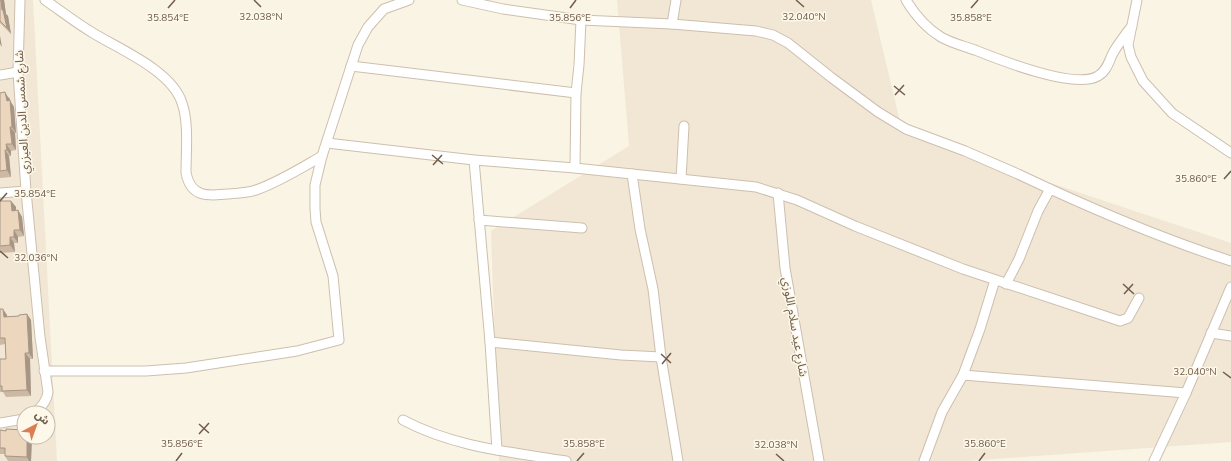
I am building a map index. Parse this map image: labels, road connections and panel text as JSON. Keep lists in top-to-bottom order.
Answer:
{
  "streets": {
    "street": ["شارع شمس الدين العيزري", "شارع عيد سلام اللوزي"]
  },
  "north": "top right",
  "coordinates": [
    "32.038°N",
    "32.040°N",
    "35.854°E",
    "35.856°E",
    "35.858°E",
    "35.860°E",
    "32.036°N"
  ]
}
